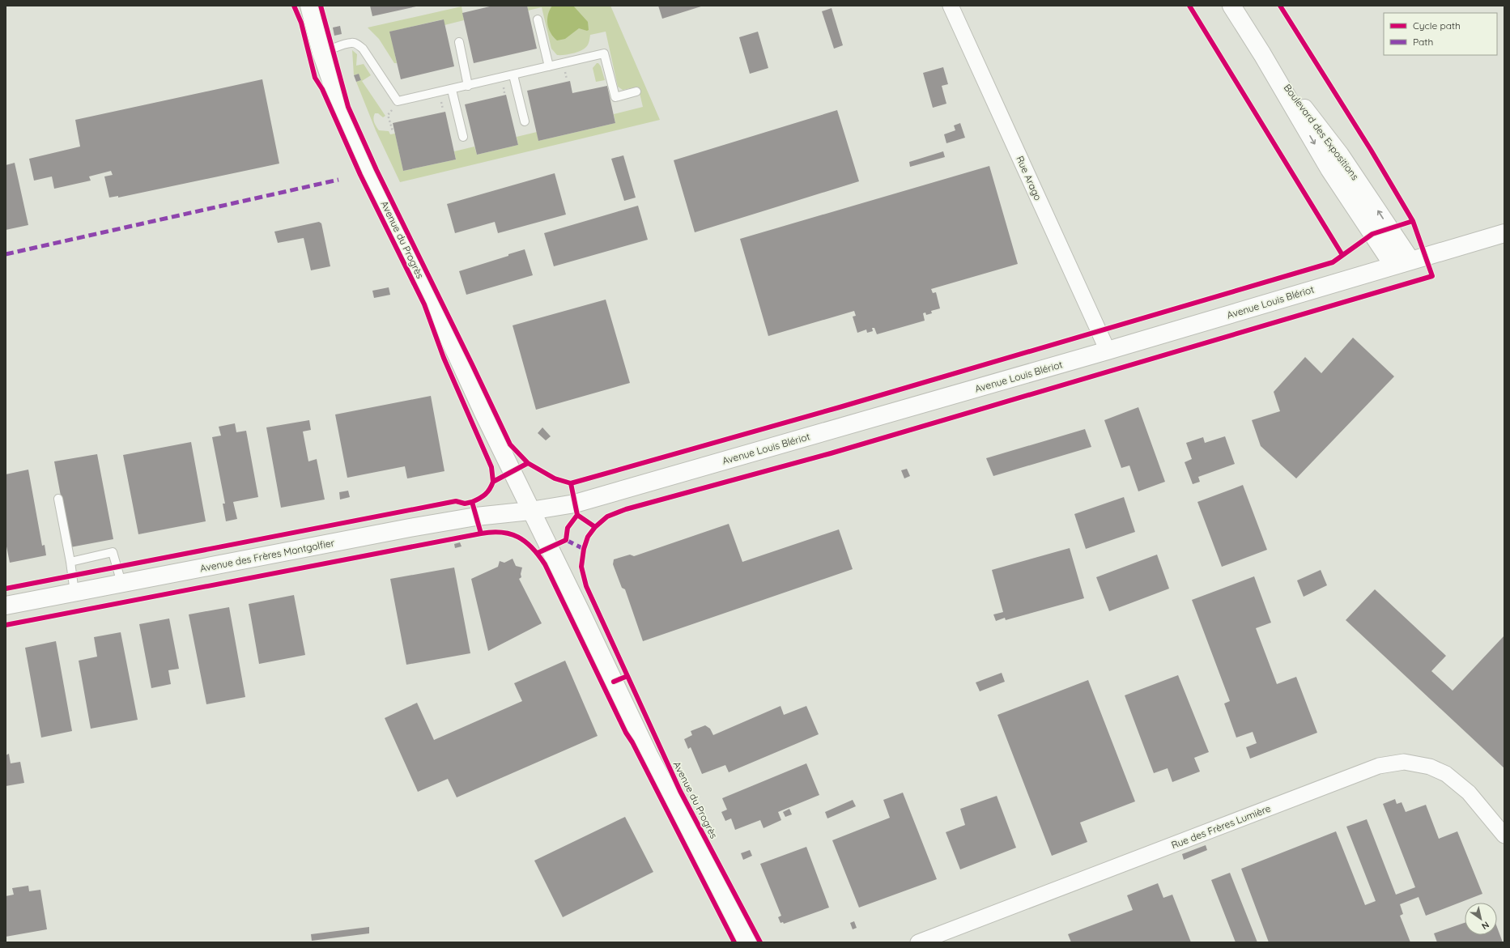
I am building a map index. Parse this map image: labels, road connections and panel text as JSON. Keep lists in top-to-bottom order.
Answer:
{
  "streets": {
    "street": [
      "Boulevard des Expositions",
      "Rue Arago",
      "Avenue du Progrès",
      "Avenue Louis Blériot",
      "Avenue des Frères Montgolfier",
      "Rue des Frères Lumière"
    ]
  },
  "crossings": [
    ["Boulevard des Expositions", "Avenue Louis Blériot"],
    ["Rue Arago", "Avenue Louis Blériot"],
    ["Avenue du Progrès", "Avenue Louis Blériot"],
    ["Avenue du Progrès", "Avenue des Frères Montgolfier"],
    ["Avenue Louis Blériot", "Avenue des Frères Montgolfier"]
  ],
  "legend": ["Cycle path", "Path"],
  "north": "bottom right"
}
